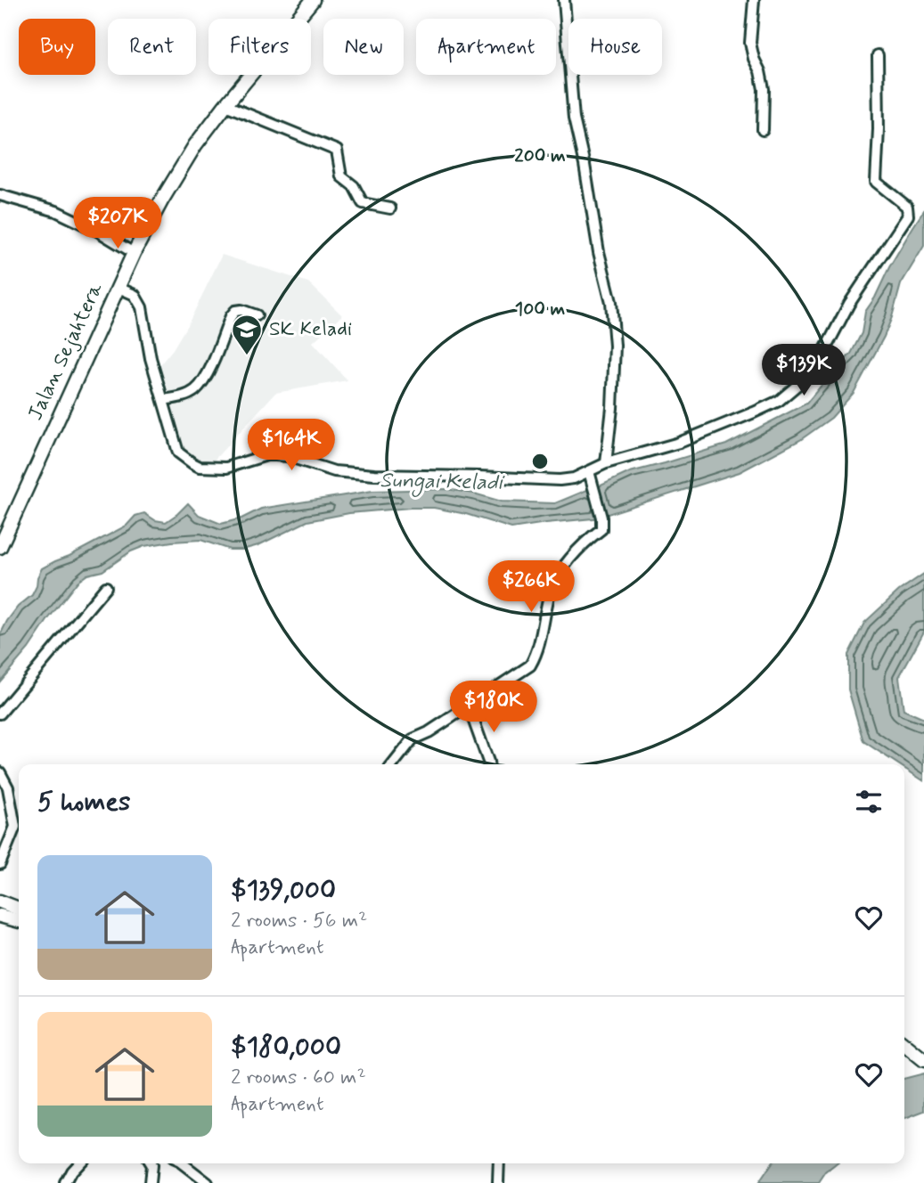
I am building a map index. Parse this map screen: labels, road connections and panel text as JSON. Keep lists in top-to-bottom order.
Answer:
{
  "streets": {
    "main road": ["Jalan Sejahtera"]
  },
  "water": ["Sungai Keladi"],
  "places": {
    "school or university": ["SK Keladi"]
  },
  "page": {
    "chip": [
      "Buy",
      "Rent",
      "Filters",
      "New",
      "Apartment",
      "House"
    ],
    "price": [
      "$207K",
      "$139K",
      "$164K",
      "$266K",
      "$180K"
    ],
    "heading": "5 homes",
    "list": [
      {
        "name": "$139,000",
        "note": "2 rooms · 56 m² · Apartment"
      },
      {
        "name": "$180,000",
        "note": "2 rooms · 60 m² · Apartment"
      }
    ]
  },
  "rings": ["200 m", "100 m"]
}
